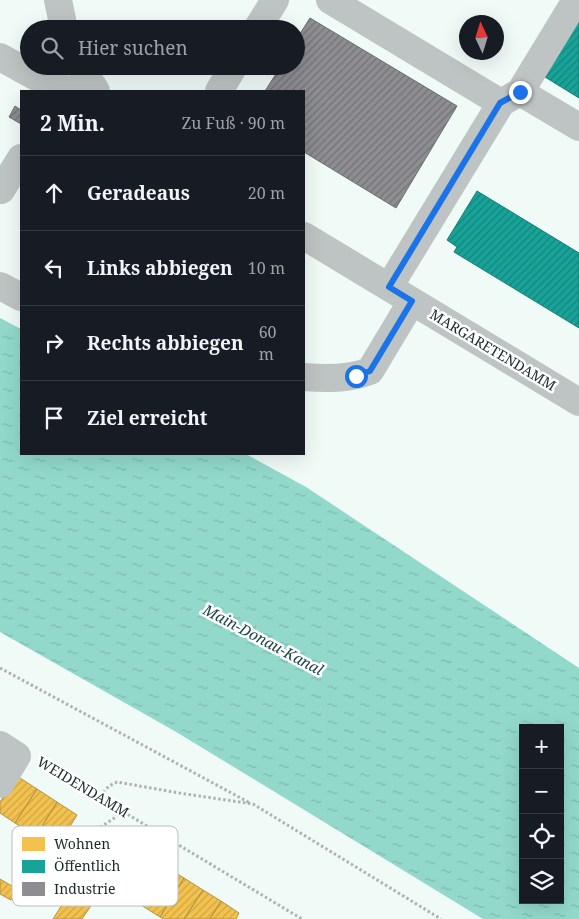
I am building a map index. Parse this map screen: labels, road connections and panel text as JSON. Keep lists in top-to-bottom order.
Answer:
{
  "streets": {
    "street": ["MARGARETENDAMM", "WEIDENDAMM"]
  },
  "water": ["Main-Donau-Kanal"],
  "legend": ["Wohnen", "Öffentlich", "Industrie"],
  "north": "top",
  "page": {
    "search": "Hier suchen",
    "heading": ["2 Min.", "Zu Fuß · 90 m"],
    "list": [
      ["Geradeaus", "20 m"],
      ["Links abbiegen", "10 m"],
      ["Rechts abbiegen", "60 m"],
      "Ziel erreicht"
    ],
    "map_buttons": ["+", "−"]
  }
}
